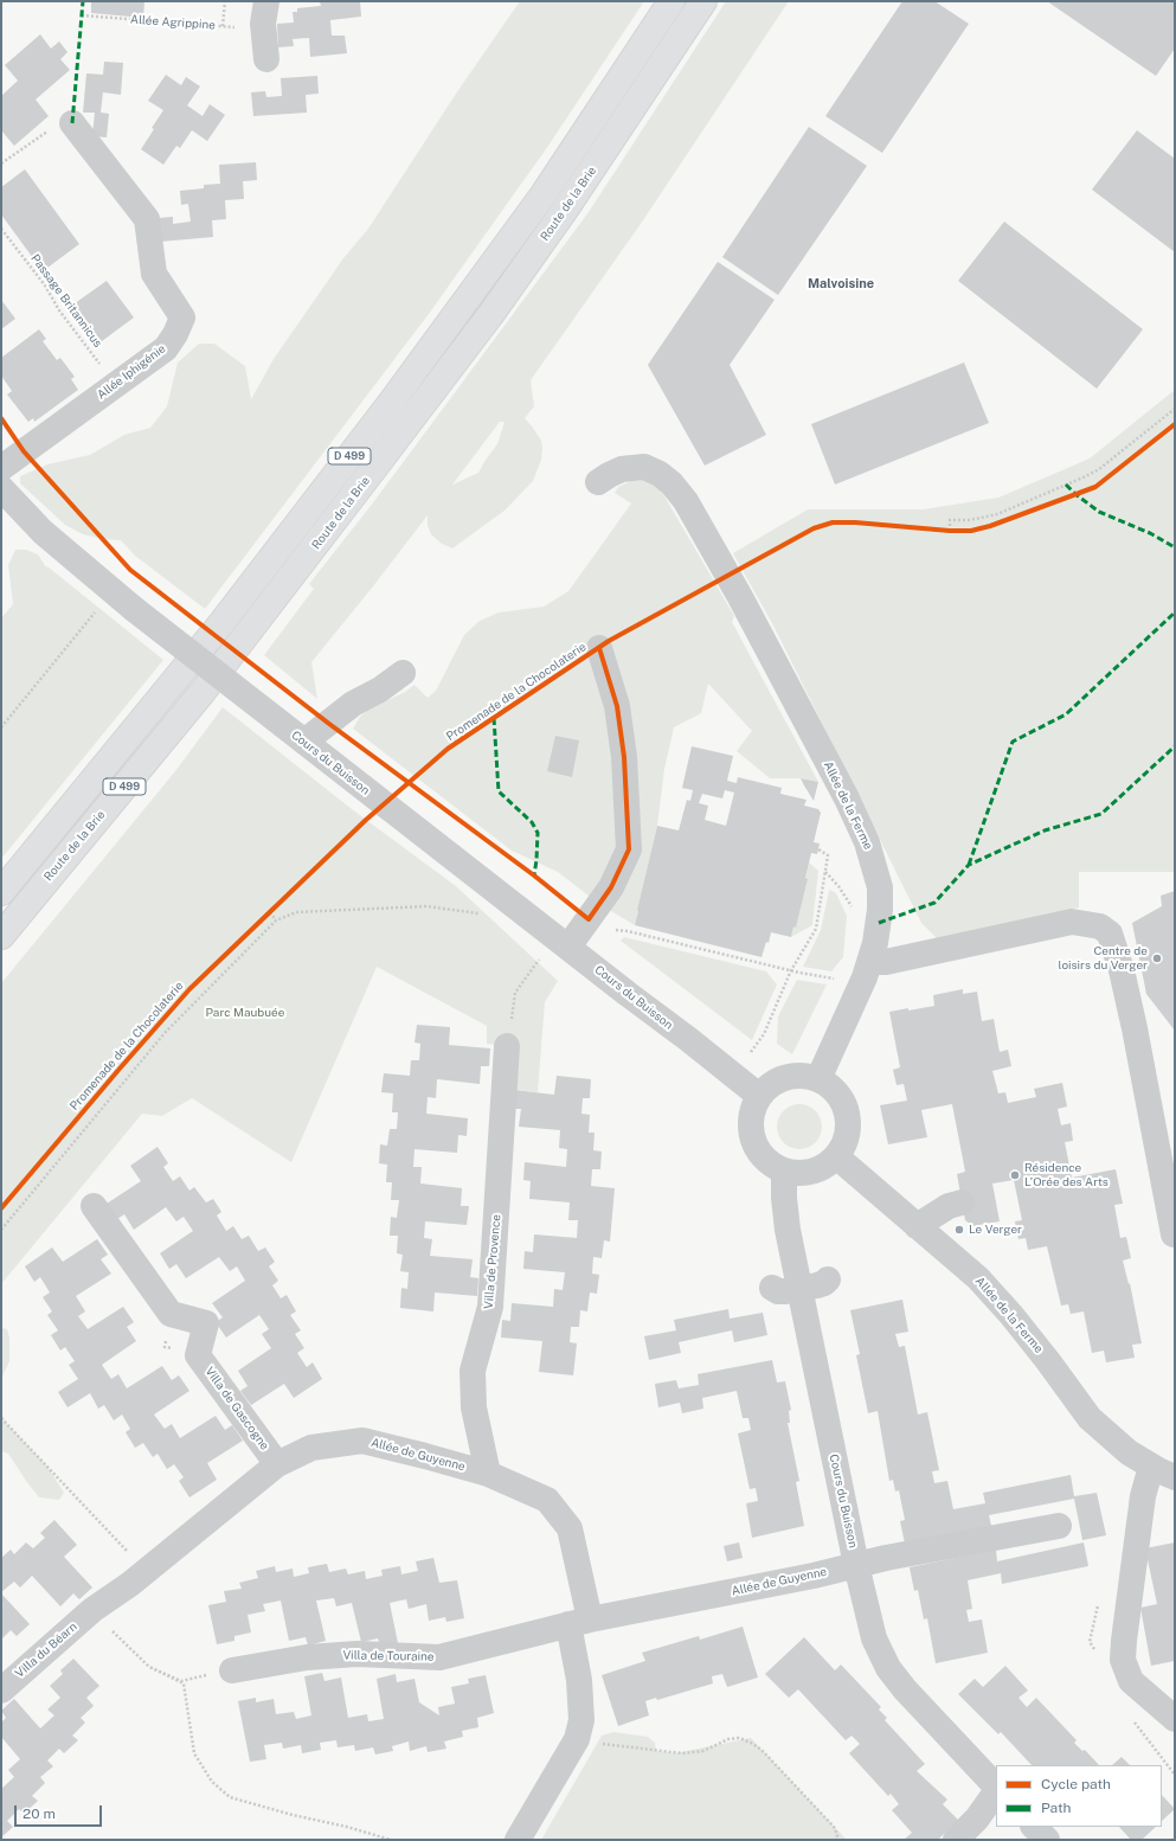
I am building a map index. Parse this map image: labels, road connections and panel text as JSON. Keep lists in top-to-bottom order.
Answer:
{
  "streets": {
    "highway": ["Route de la Brie", "D 499"],
    "street": [
      "Allée Iphigénie",
      "Cours du Buisson",
      "Allée de la Ferme",
      "Villa de Provence",
      "Villa de Gascogne",
      "Allée de Guyenne",
      "Villa du Béarn",
      "Villa de Touraine"
    ],
    "path": ["Allée Agrippine", "Passage Britannicus"],
    "cycle path": ["Promenade de la Chocolaterie"]
  },
  "crossings": [
    ["Passage Britannicus", "Allée Iphigénie"],
    ["Cours du Buisson", "Allée de la Ferme"],
    ["Cours du Buisson", "Allée de Guyenne"],
    ["Villa de Provence", "Allée de Guyenne"],
    ["Villa de Gascogne", "Allée de Guyenne"],
    ["Allée de Guyenne", "Villa du Béarn"],
    ["Allée de Guyenne", "Villa de Touraine"]
  ],
  "districts": ["Malvoisine"],
  "parks": ["Parc Maubuée"],
  "places": ["Centre de loisirs du Verger", "Résidence L’Orée des Arts", "Le Verger"],
  "legend": ["Cycle path", "Path"],
  "scale_bar": "20 m"
}
